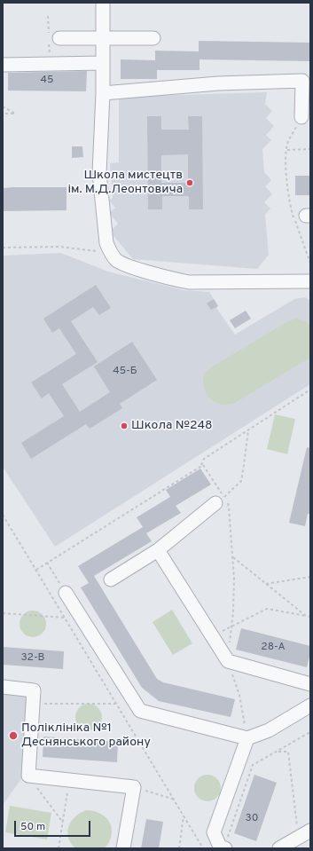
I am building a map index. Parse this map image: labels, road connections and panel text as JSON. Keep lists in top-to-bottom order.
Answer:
{
  "places": ["Школа мистецтв ім. М.Д.Леонтовича", "Школа №248", "Поліклініка №1 Деснянського району"],
  "house_numbers": [
    "45",
    "45-Б",
    "28-А",
    "32-В",
    "30"
  ],
  "scale_bar": "50 m"
}
